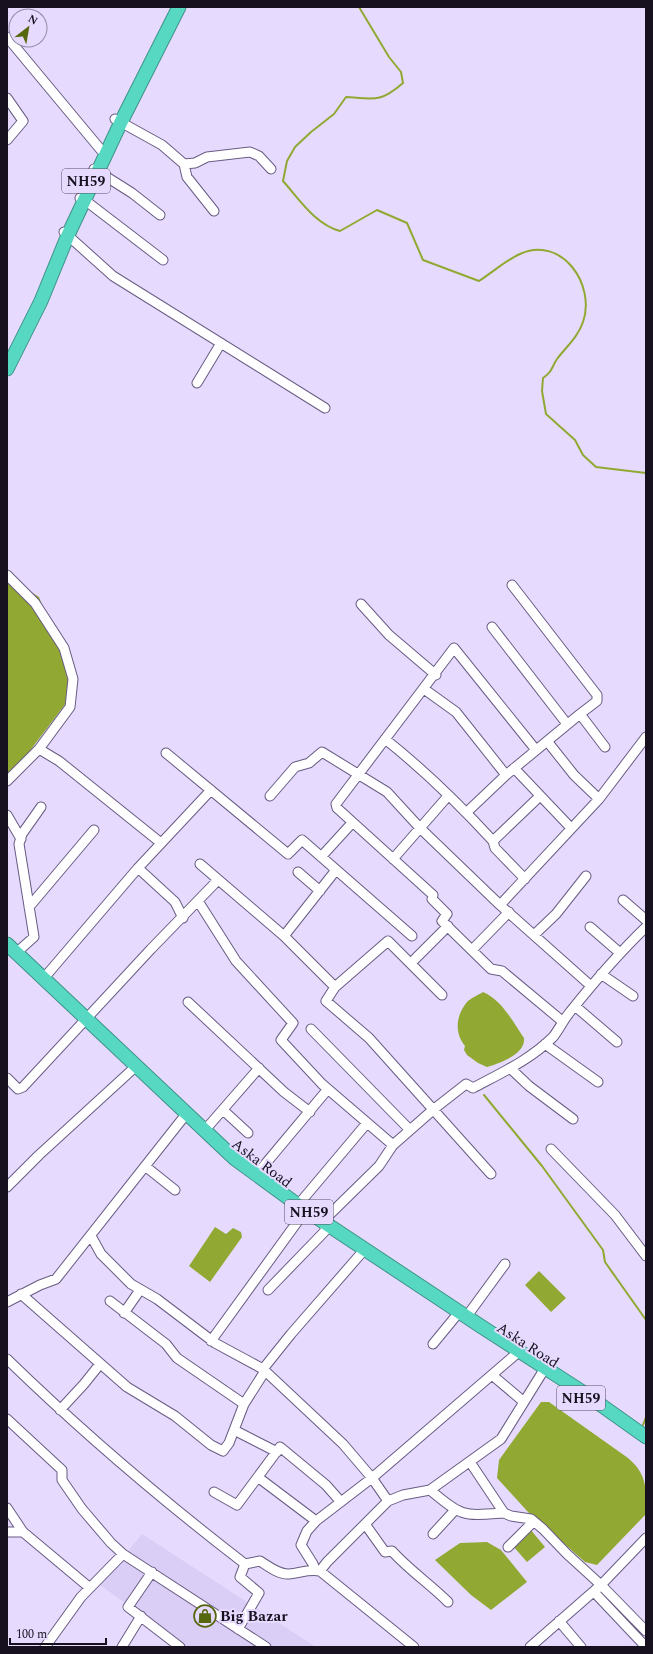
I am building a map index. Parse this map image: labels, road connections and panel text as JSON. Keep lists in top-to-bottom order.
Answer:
{
  "streets": {
    "highway": ["NH59", "Aska Road"]
  },
  "crossings": [
    ["NH59", "Aska Road"]
  ],
  "places": {
    "shop": ["Big Bazar"]
  },
  "scale_bar": "100 m",
  "north": "top right"
}
